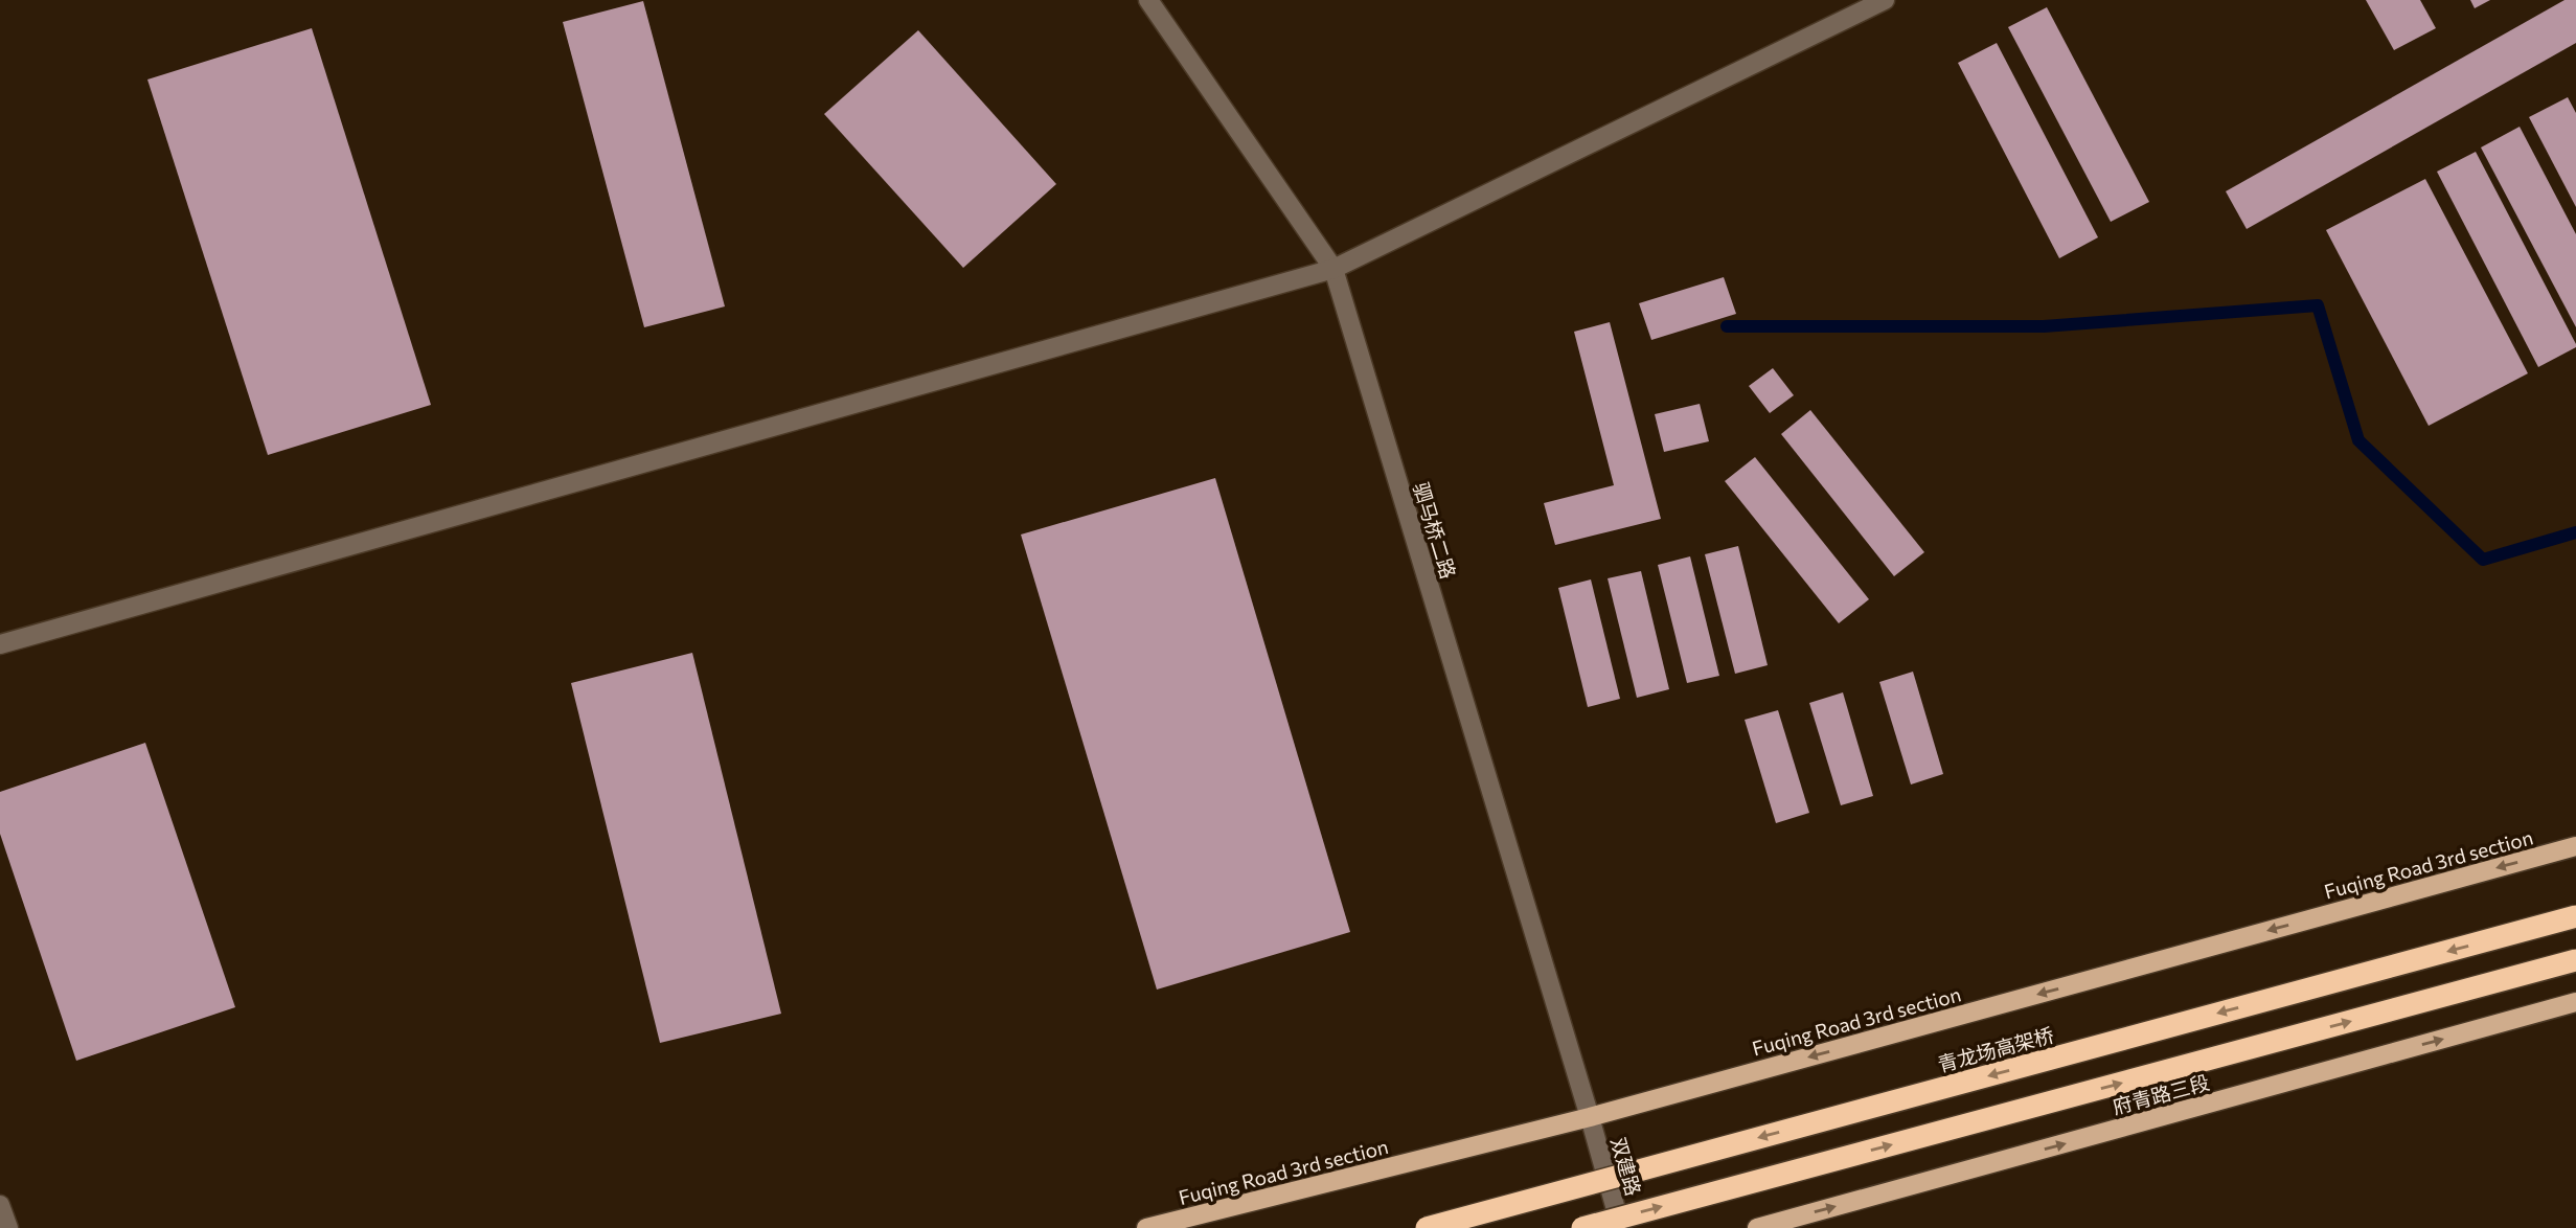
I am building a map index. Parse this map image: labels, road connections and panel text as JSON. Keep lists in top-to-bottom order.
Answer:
{
  "streets": {
    "highway": ["青龙场高架桥"],
    "main road": ["Fuqing Road 3rd section", "府青路三段"],
    "street": ["驷马桥二路", "双建路"]
  },
  "crossings": [
    ["驷马桥二路", "Fuqing Road 3rd section"],
    ["驷马桥二路", "双建路"],
    ["Fuqing Road 3rd section", "双建路"]
  ],
  "one_way": ["Fuqing Road 3rd section", "府青路三段"]
}
